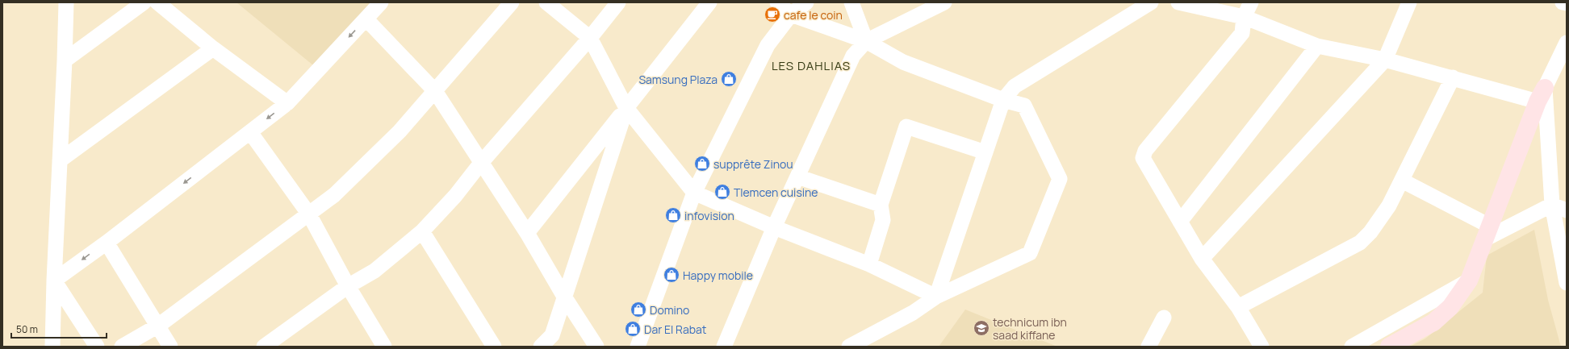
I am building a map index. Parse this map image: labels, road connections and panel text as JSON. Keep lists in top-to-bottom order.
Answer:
{
  "districts": ["LES DAHLIAS"],
  "places": {
    "cafe": ["cafe le coin"],
    "shop": [
      "Samsung Plaza",
      "supprête Zinou",
      "Tlemcen cuisine",
      "infovision",
      "Happy mobile",
      "Domino",
      "Dar El Rabat"
    ],
    "school or university": ["technicum ibn saad kiffane"]
  },
  "scale_bar": "50 m"
}
